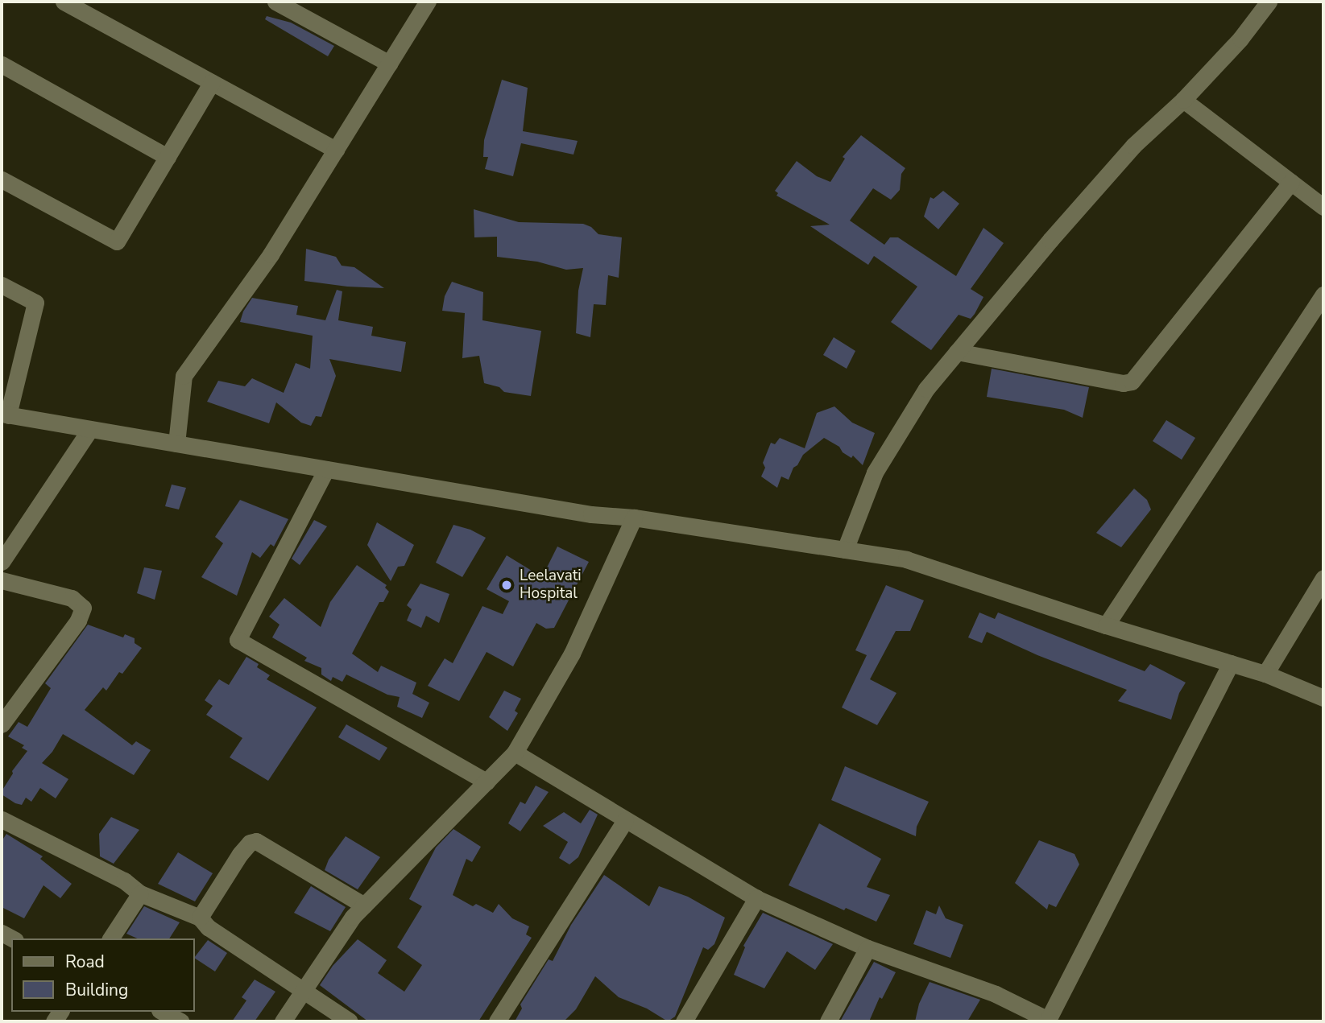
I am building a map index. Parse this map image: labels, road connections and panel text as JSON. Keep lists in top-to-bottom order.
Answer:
{
  "places": ["Leelavati Hospital"],
  "legend": ["Road", "Building"]
}
